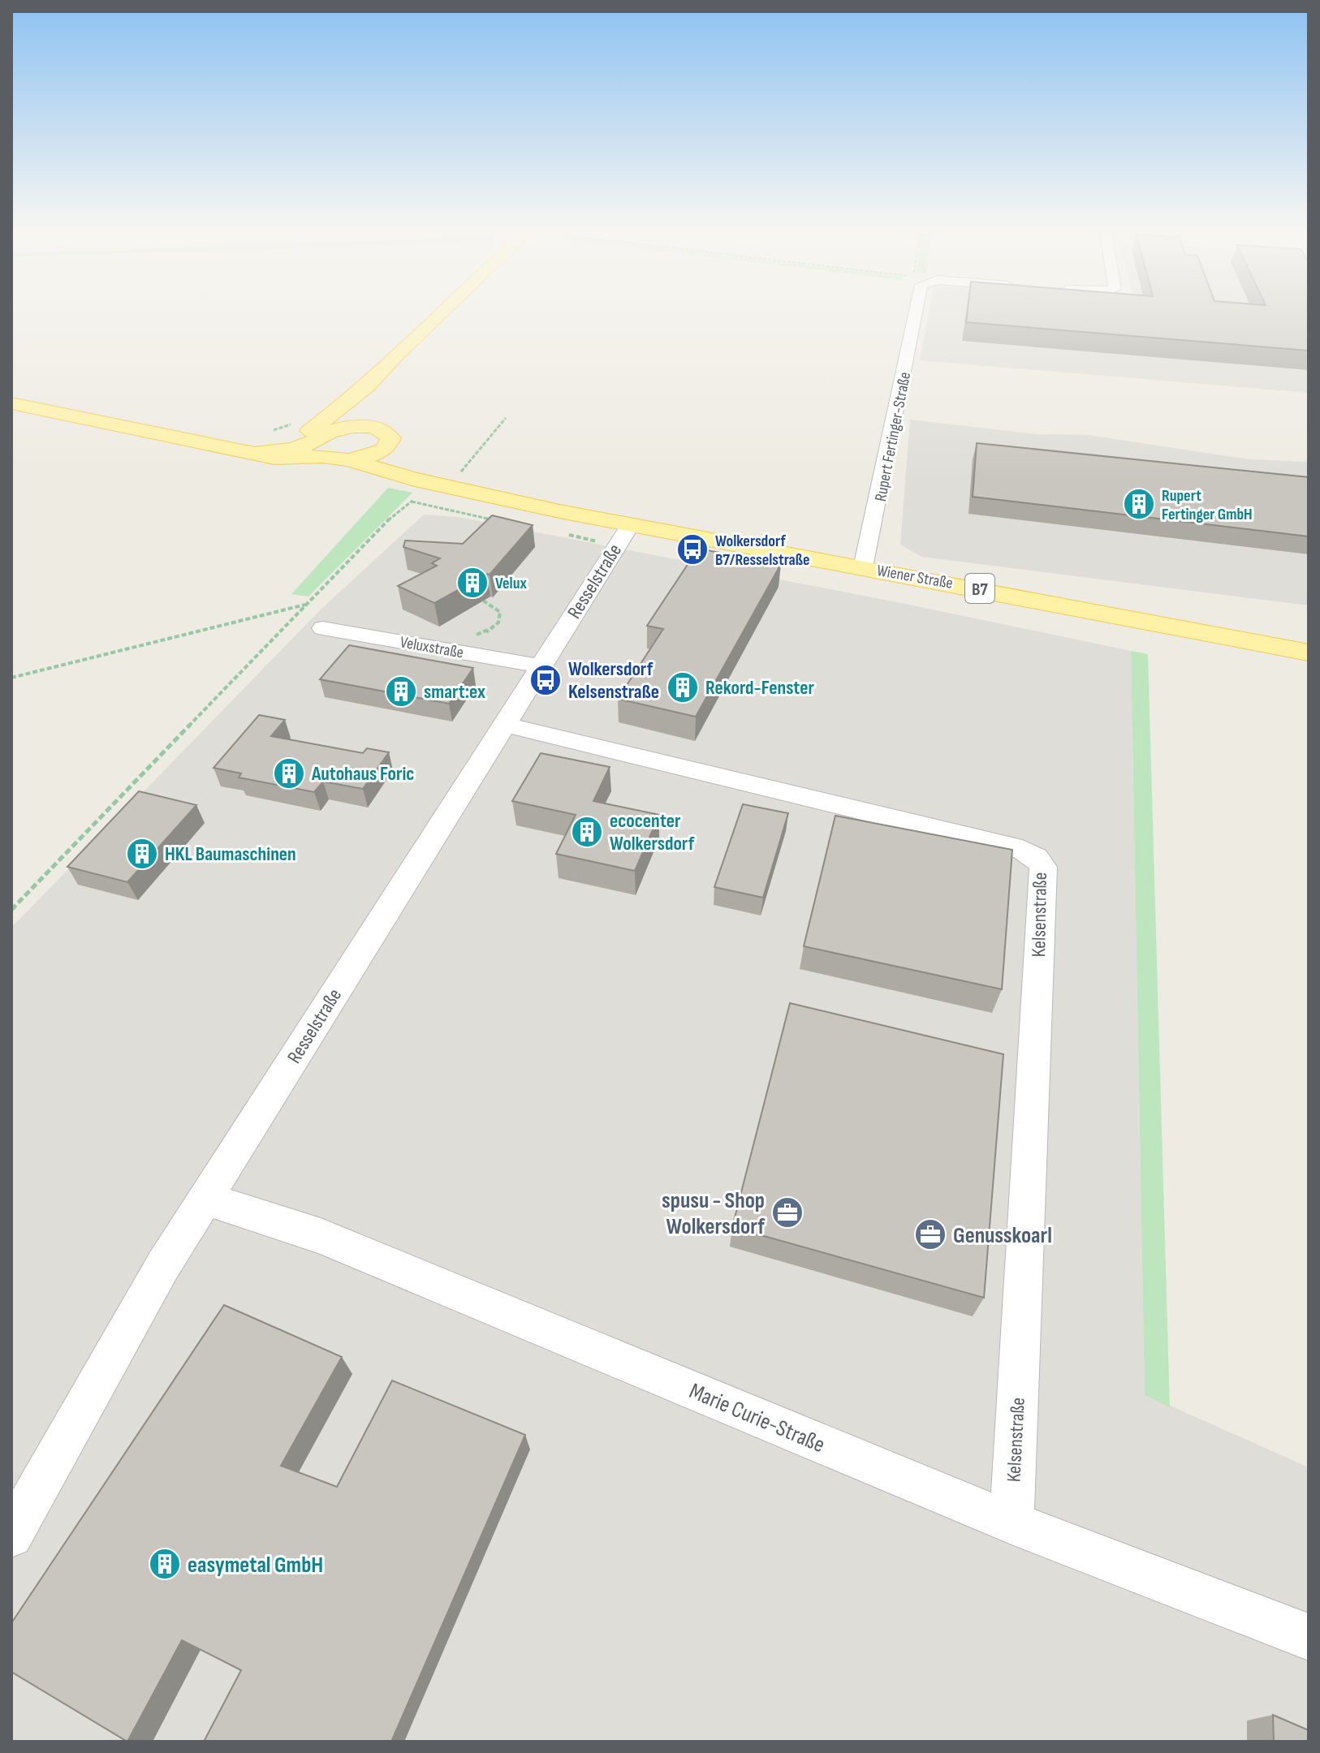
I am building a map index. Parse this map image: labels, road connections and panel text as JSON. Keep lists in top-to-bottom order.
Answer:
{
  "streets": {
    "main road": ["Wiener Straße", "B7"],
    "street": [
      "Rupert Fertinger-Straße",
      "Resselstraße",
      "Veluxstraße",
      "Kelsenstraße",
      "Marie Curie-Straße"
    ]
  },
  "crossings": [
    ["Rupert Fertinger-Straße", "Wiener Straße"],
    ["Wiener Straße", "Resselstraße"],
    ["Wiener Straße", "B7"],
    ["Resselstraße", "Veluxstraße"],
    ["Resselstraße", "Kelsenstraße"],
    ["Resselstraße", "Marie Curie-Straße"],
    ["Kelsenstraße", "Marie Curie-Straße"]
  ],
  "places": {
    "building": [
      "Rupert Fertinger GmbH",
      "Velux",
      "Rekord-Fenster",
      "smart:ex",
      "Autohaus Foric",
      "ecocenter Wolkersdorf",
      "HKL Baumaschinen",
      "easymetal GmbH"
    ],
    "bus stop": ["Wolkersdorf B7/Resselstraße", "Wolkersdorf Kelsenstraße"],
    "office": ["spusu - Shop Wolkersdorf", "Genusskoarl"]
  }
}
